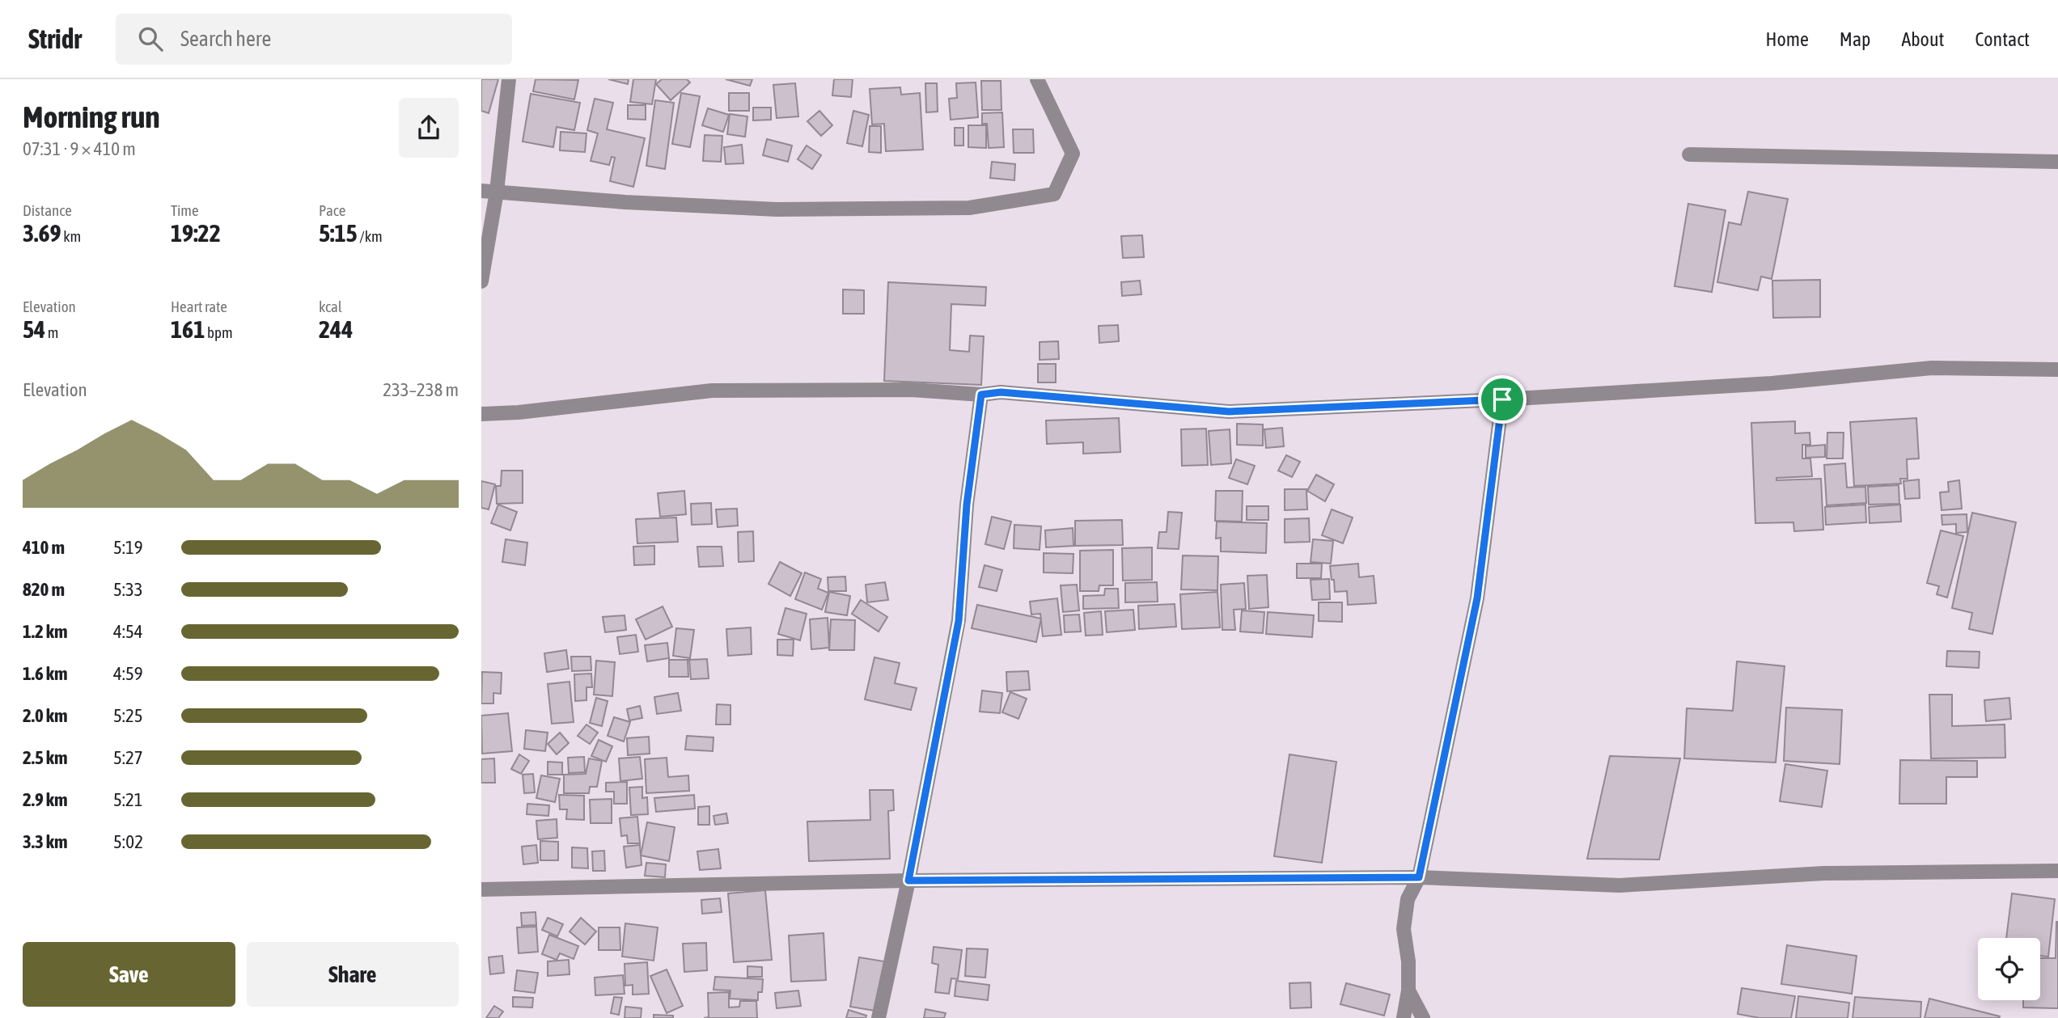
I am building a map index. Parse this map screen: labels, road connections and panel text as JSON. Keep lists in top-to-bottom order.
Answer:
{
  "page": {
    "header": "Stridr",
    "search": "Search here",
    "nav": [
      "Home",
      "Map",
      "About",
      "Contact"
    ],
    "heading": ["Morning run", "07:31 · 9 × 410 m"],
    "stats": [
      ["Distance", "3.69 km"],
      ["Time", "19:22"],
      ["Pace", "5:15 /km"],
      ["Elevation", "54 m"],
      ["Heart rate", "161 bpm"],
      ["kcal", "244"]
    ],
    "chart": ["Elevation", "233–238 m"],
    "list": [
      {
        "name": "410 m",
        "note": "5:19"
      },
      {
        "name": "820 m",
        "note": "5:33"
      },
      {
        "name": "1.2 km",
        "note": "4:54"
      },
      {
        "name": "1.6 km",
        "note": "4:59"
      },
      {
        "name": "2.0 km",
        "note": "5:25"
      },
      {
        "name": "2.5 km",
        "note": "5:27"
      },
      {
        "name": "2.9 km",
        "note": "5:21"
      },
      {
        "name": "3.3 km",
        "note": "5:02"
      }
    ],
    "buttons": ["Save", "Share"]
  }
}
